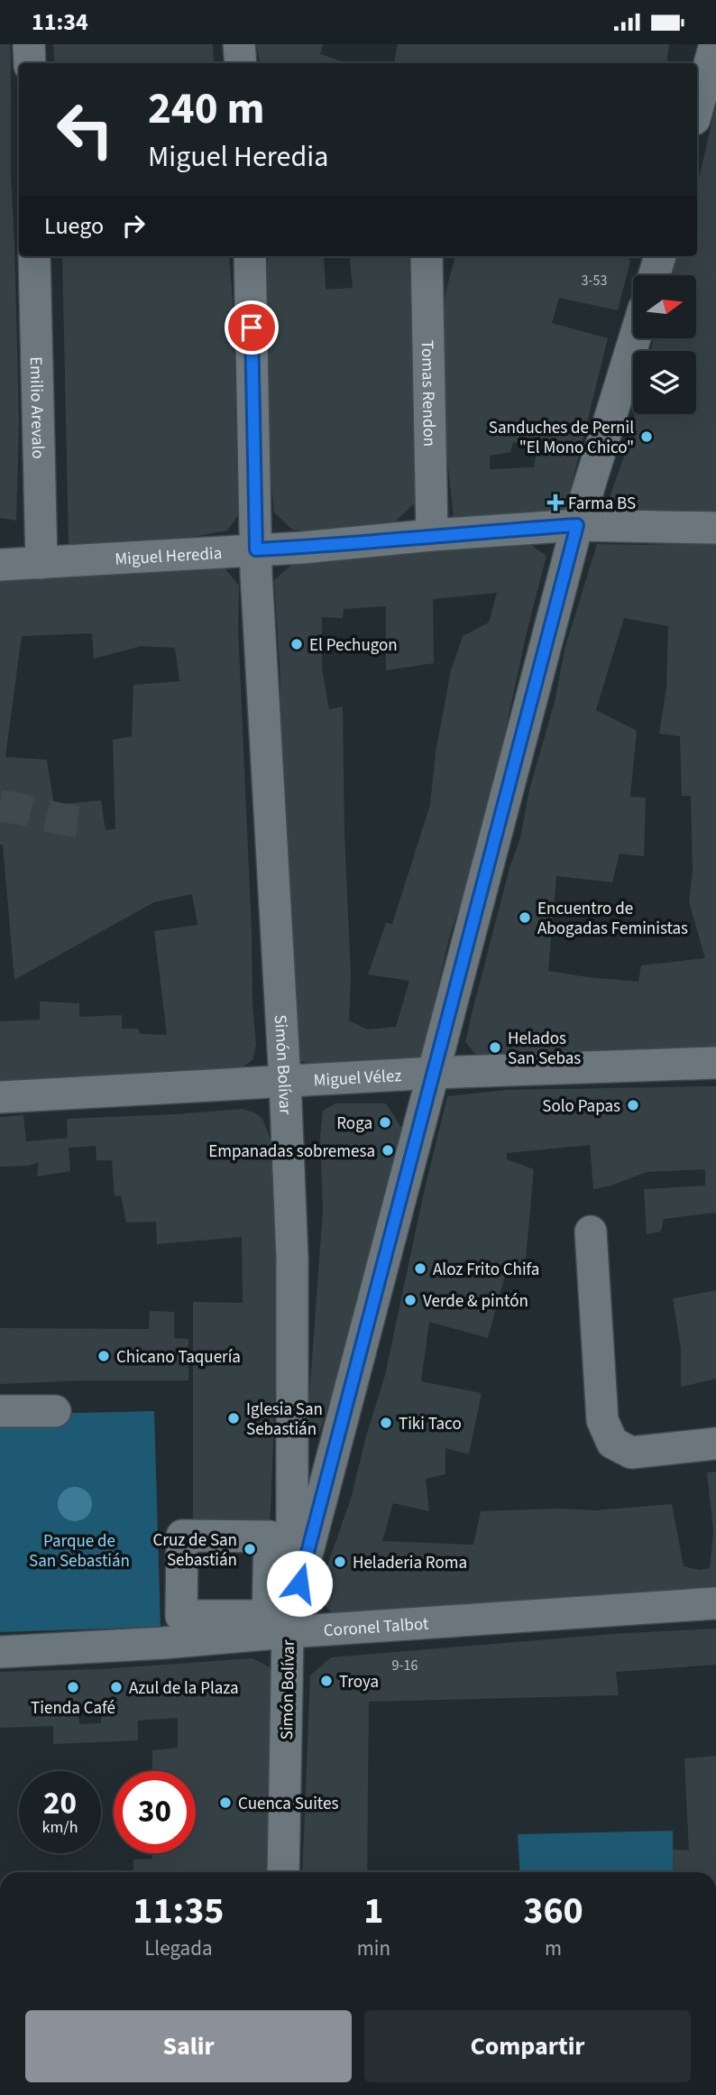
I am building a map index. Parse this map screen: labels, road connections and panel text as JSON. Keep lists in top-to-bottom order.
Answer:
{
  "streets": {
    "street": [
      "Tomas Rendon",
      "Emilio Arevalo",
      "Miguel Heredia",
      "Simón Bolívar",
      "Miguel Vélez",
      "Coronel Talbot"
    ]
  },
  "crossings": [
    ["Tomas Rendon", "Miguel Heredia"],
    ["Emilio Arevalo", "Miguel Heredia"],
    ["Miguel Heredia", "Simón Bolívar"],
    ["Simón Bolívar", "Miguel Vélez"],
    ["Simón Bolívar", "Coronel Talbot"]
  ],
  "parks": ["Parque de San Sebastián"],
  "places": {
    "other": [
      "Sanduches de Pernil \"El Mono Chico\"",
      "El Pechugon",
      "Encuentro de Abogadas Feministas",
      "Helados San Sebas",
      "Solo Papas",
      "Roga",
      "Empanadas sobremesa",
      "Aloz Frito Chifa",
      "Verde & pintón",
      "Chicano Taquería",
      "Iglesia San Sebastián",
      "Tiki Taco",
      "Cruz de San Sebastián",
      "Heladeria Roma",
      "Troya",
      "Tienda Café",
      "Azul de la Plaza",
      "Cuenca Suites"
    ],
    "health": ["Farma BS"]
  },
  "house_numbers": ["3-53", "9-16"],
  "north": "right",
  "page": {
    "status": "11:34",
    "turn": ["240 m", "Miguel Heredia"],
    "then": "Luego",
    "speed": "20 km/h",
    "limit": "30",
    "eta": [
      "11:35",
      "Llegada",
      "1",
      "min",
      "360",
      "m"
    ],
    "buttons": ["Salir", "Compartir"]
  }
}
